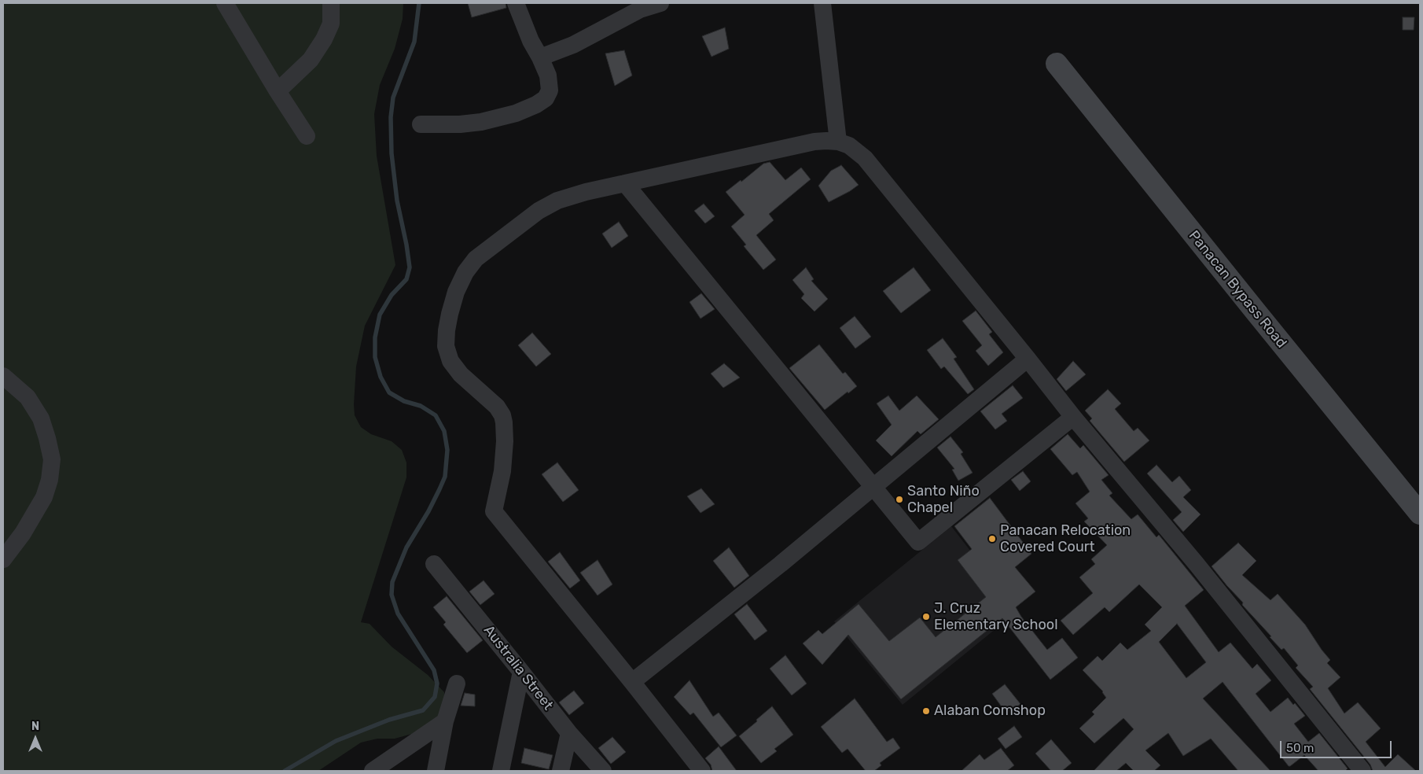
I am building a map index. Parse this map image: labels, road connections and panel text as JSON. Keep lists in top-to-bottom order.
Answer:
{
  "streets": {
    "main road": ["Panacan Bypass Road"],
    "street": ["Australia Street"]
  },
  "places": [
    "Santo Niño Chapel",
    "Panacan Relocation Covered Court",
    "J. Cruz Elementary School",
    "Alaban Comshop"
  ],
  "scale_bar": "50 m",
  "north": "top"
}
